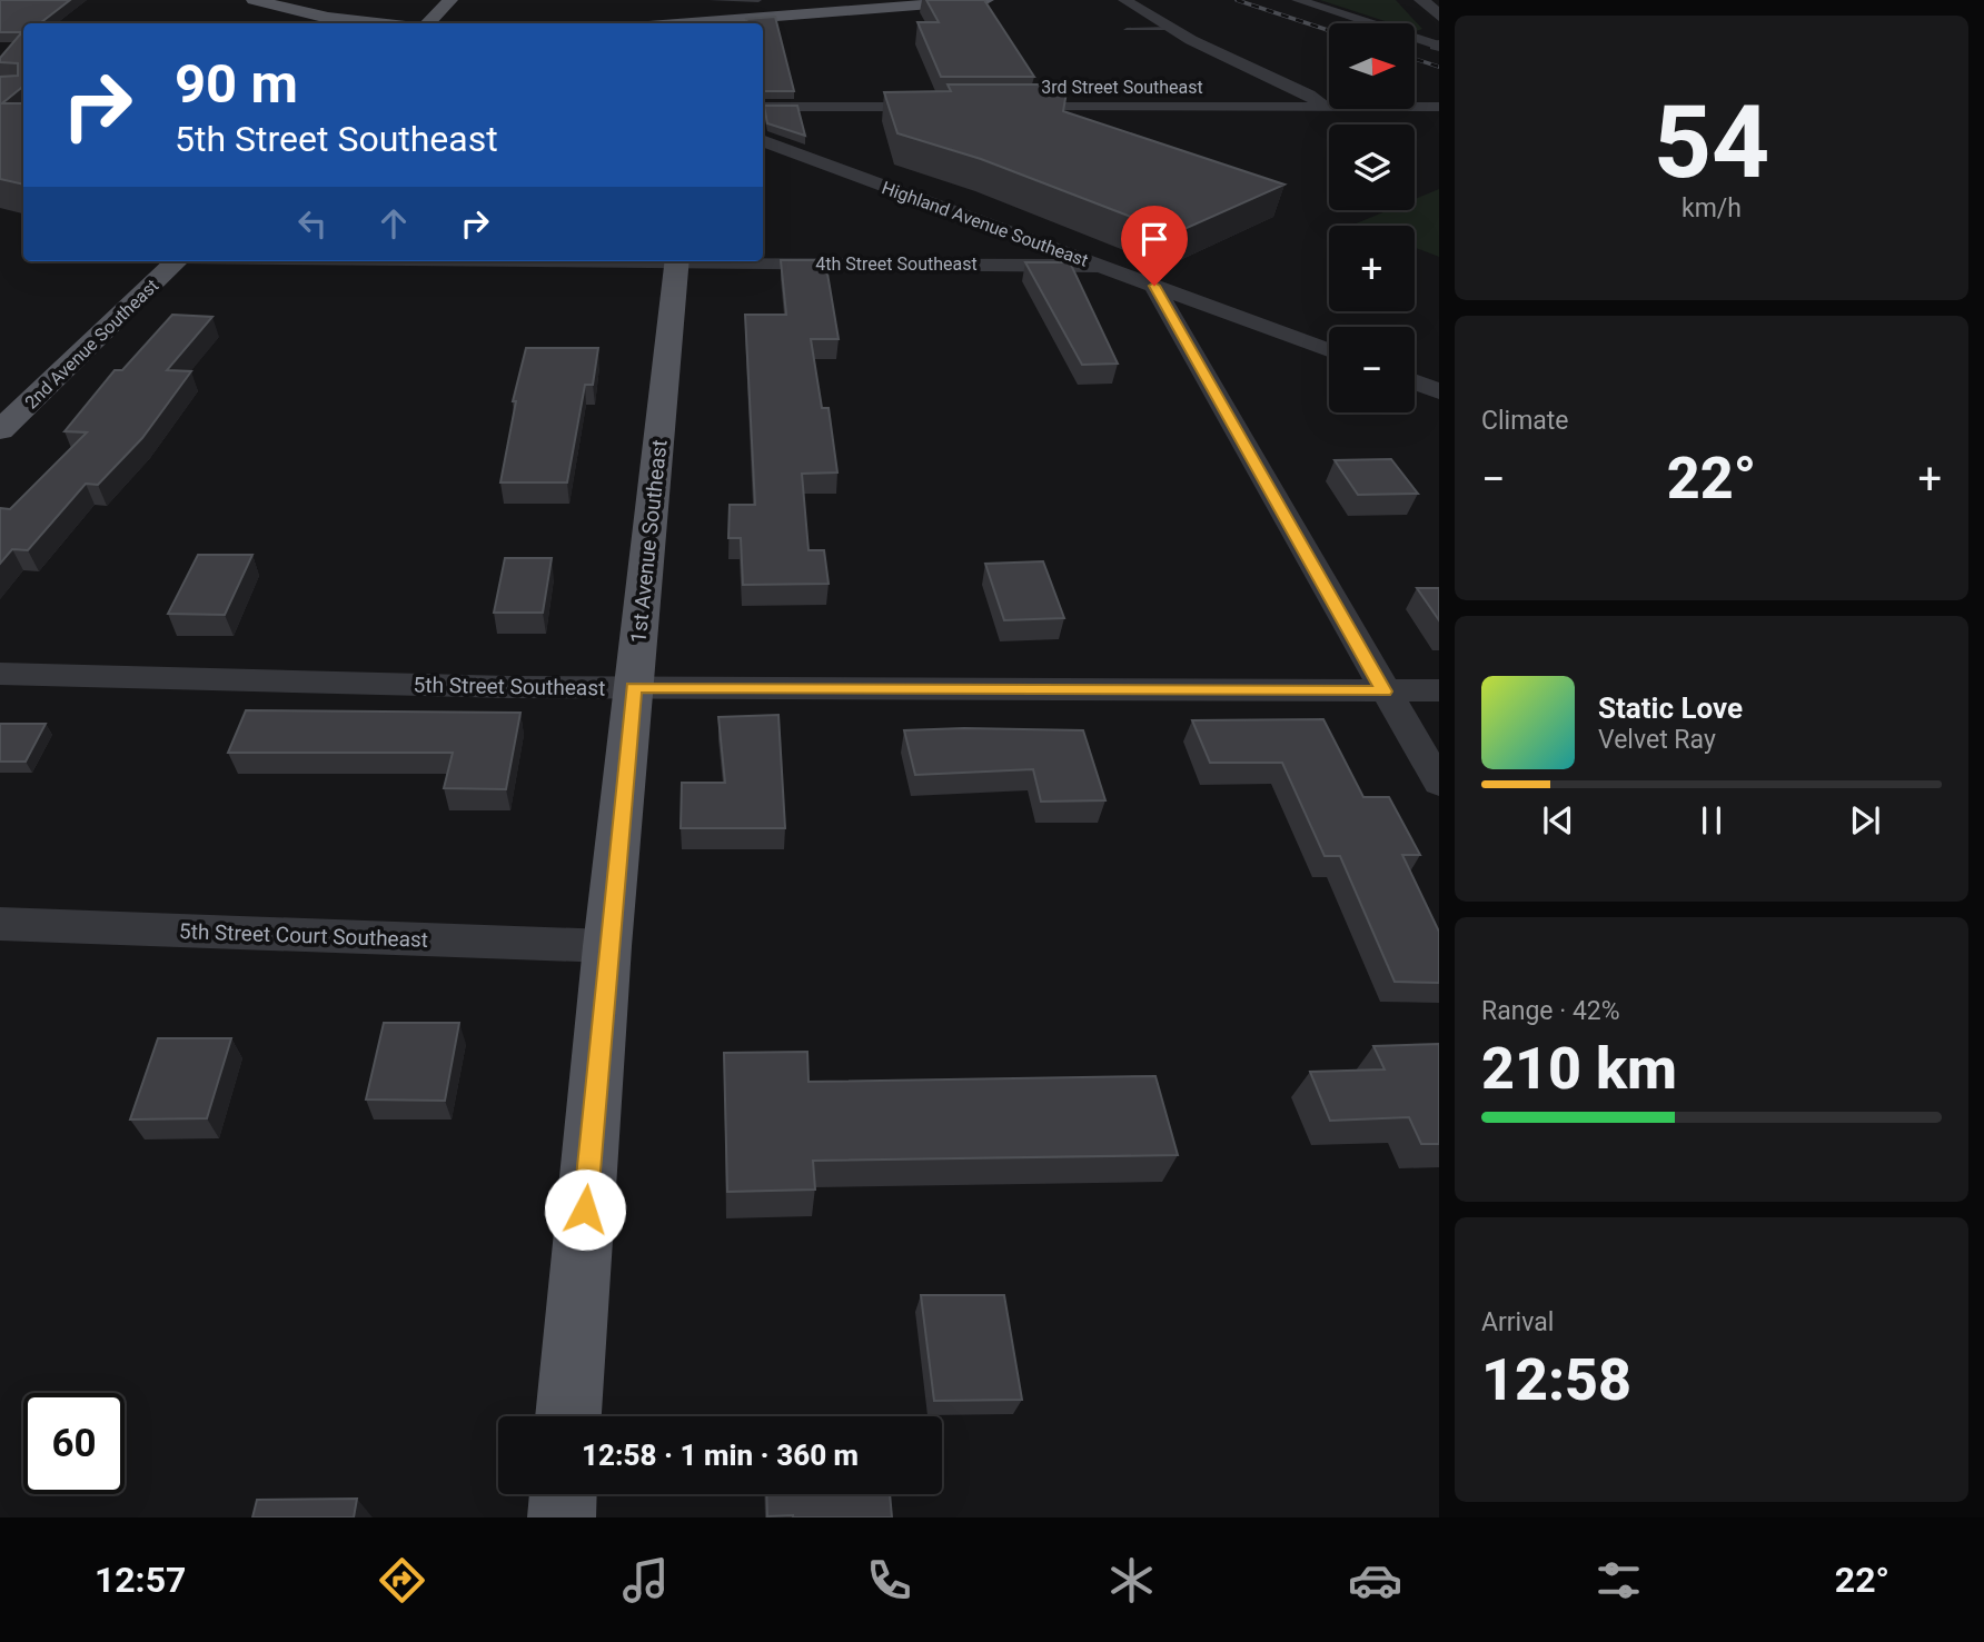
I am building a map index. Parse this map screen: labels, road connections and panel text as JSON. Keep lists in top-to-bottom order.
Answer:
{
  "streets": {
    "main road": ["2nd Avenue Southeast", "1st Avenue Southeast"],
    "street": [
      "3rd Street Southeast",
      "Highland Avenue Southeast",
      "4th Street Southeast",
      "5th Street Southeast",
      "5th Street Court Southeast"
    ]
  },
  "crossings": [
    ["Highland Avenue Southeast", "4th Street Southeast"],
    ["1st Avenue Southeast", "5th Street Southeast"],
    ["1st Avenue Southeast", "5th Street Court Southeast"]
  ],
  "north": "right",
  "page": {
    "tile": [
      ["54", "km/h"],
      "Climate",
      ["Range · 42%", "210 km"],
      ["Arrival", "12:58"]
    ],
    "map_buttons": ["+", "−"],
    "turn": ["90 m", "5th Street Southeast"],
    "heat": ["−", "22°", "+"],
    "song": ["Static Love", "Velvet Ray"],
    "limit": "60",
    "trip": "12:58 · 1 min · 360 m",
    "tabs": ["12:57", "22°"]
  }
}
